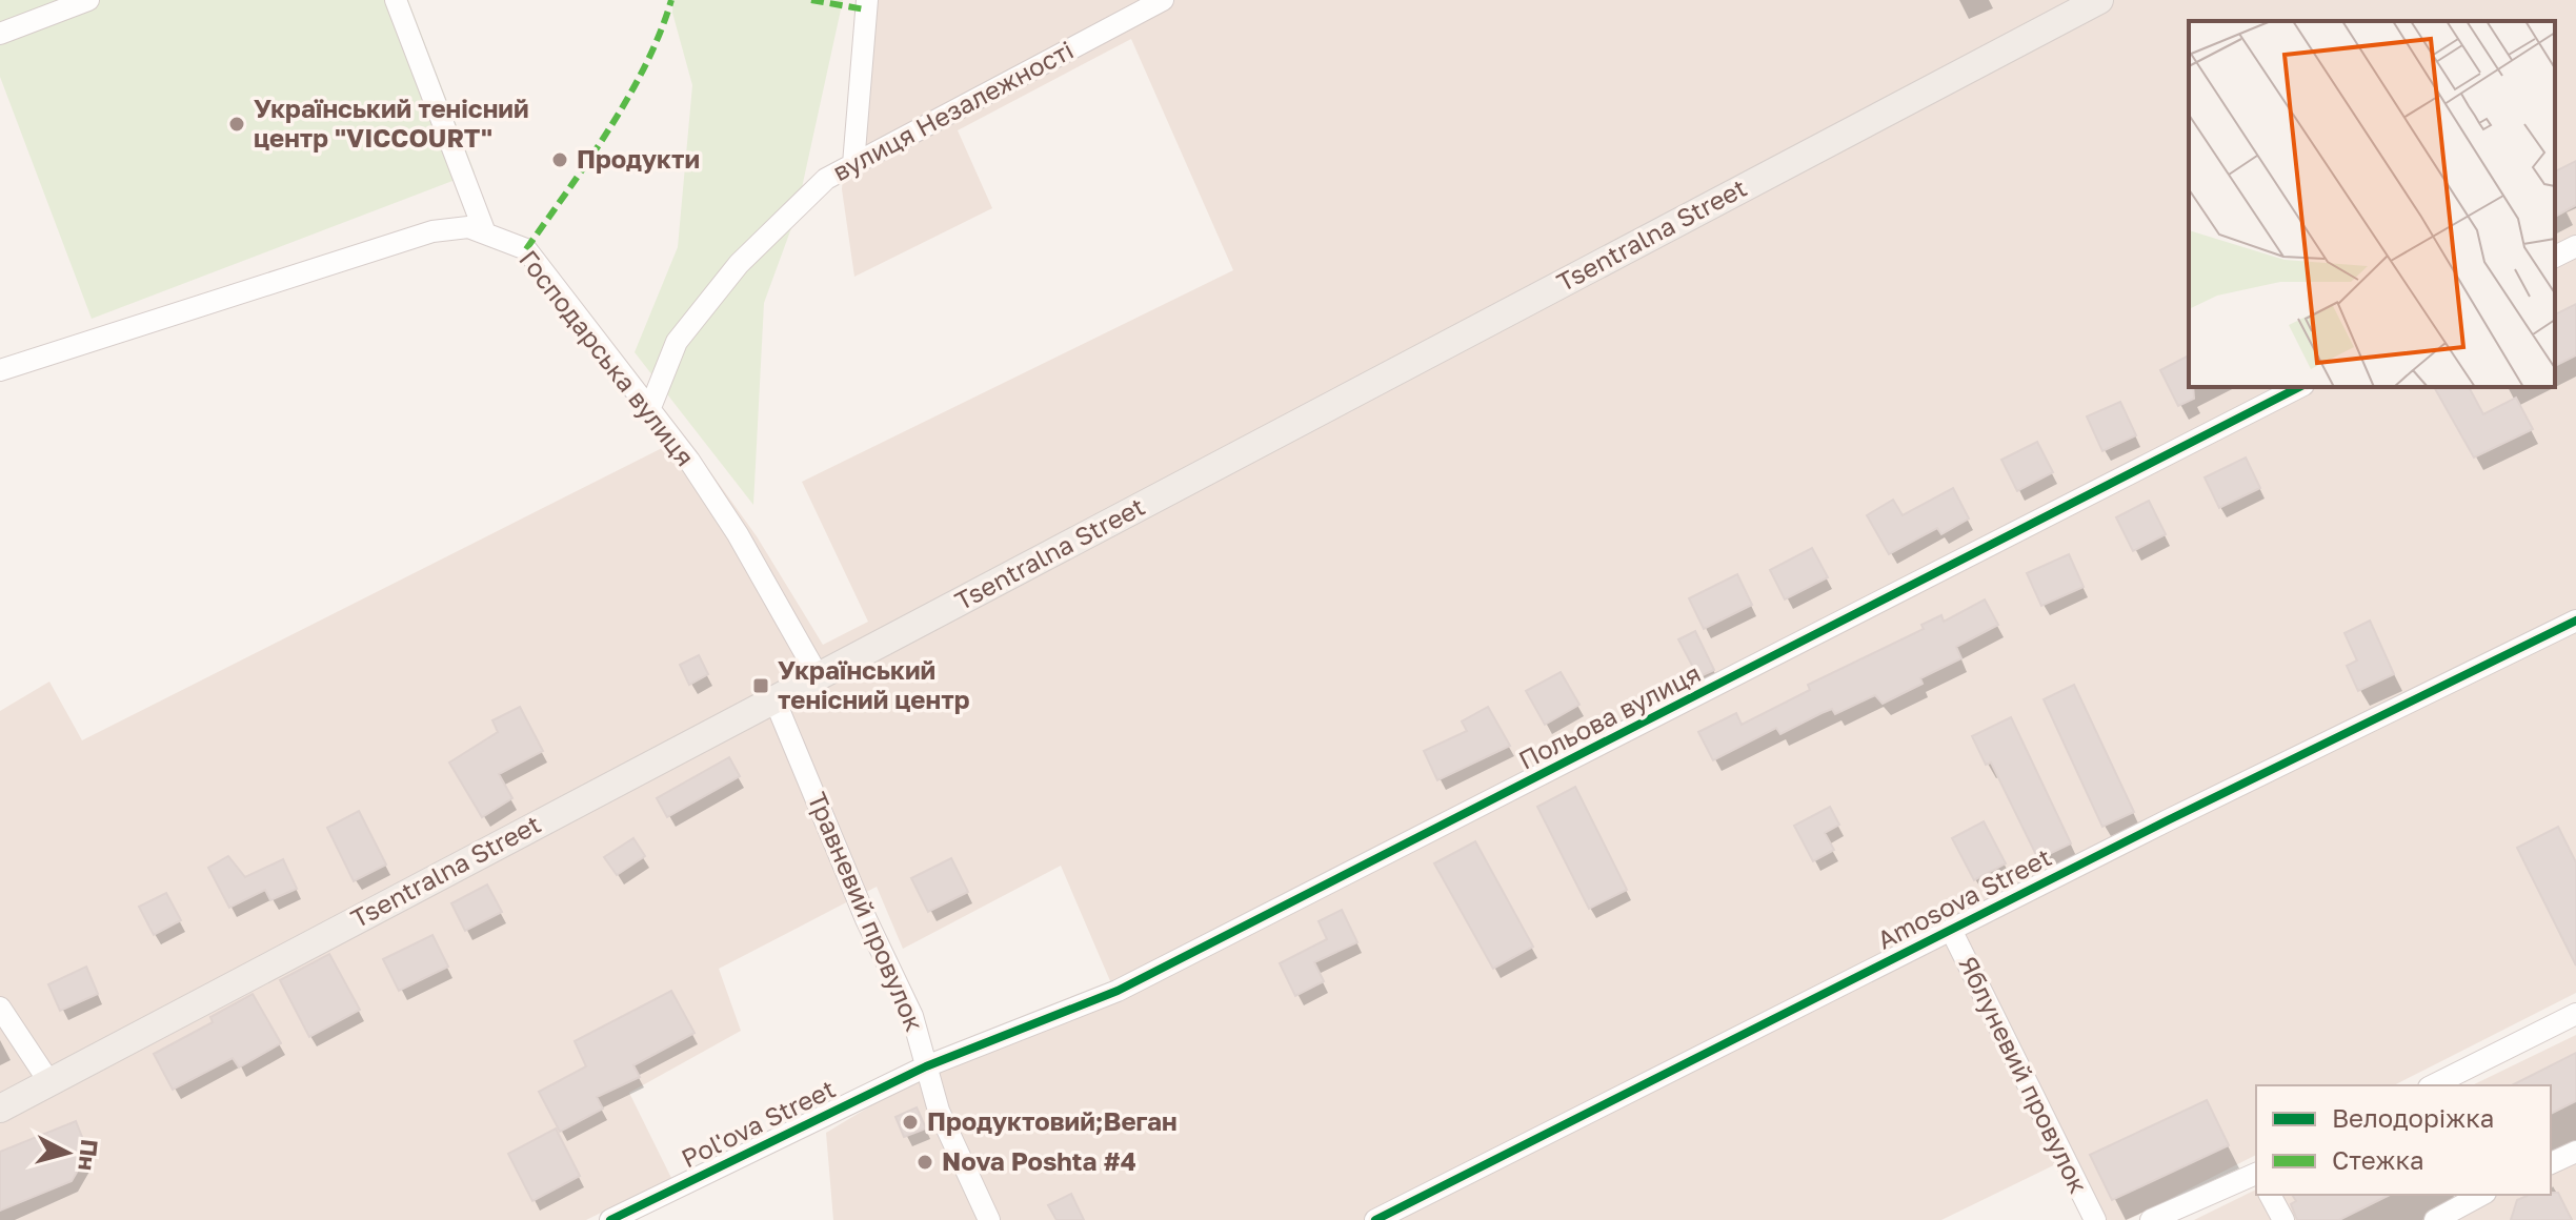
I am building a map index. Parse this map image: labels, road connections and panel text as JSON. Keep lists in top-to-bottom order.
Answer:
{
  "streets": {
    "main road": ["Tsentralna Street"],
    "street": [
      "вулиця Незалежності",
      "Господарська вулиця",
      "Польова вулиця",
      "Amosova Street",
      "Травневий провулок",
      "Яблуневий провулок",
      "Pol'ova Street"
    ]
  },
  "crossings": [
    ["вулиця Незалежності", "Господарська вулиця"],
    ["Tsentralna Street", "Господарська вулиця"],
    ["Tsentralna Street", "Травневий провулок"],
    ["Польова вулиця", "Травневий провулок"],
    ["Польова вулиця", "Pol'ova Street"],
    ["Amosova Street", "Яблуневий провулок"],
    ["Травневий провулок", "Pol'ova Street"]
  ],
  "places": {
    "other": [
      "Український тенісний центр \"VICCOURT\"",
      "Продукти",
      "Продуктовий;Веган",
      "Nova Poshta #4"
    ],
    "transit": ["Український тенісний центр"]
  },
  "legend": ["Велодоріжка", "Стежка"],
  "north": "right"
}
